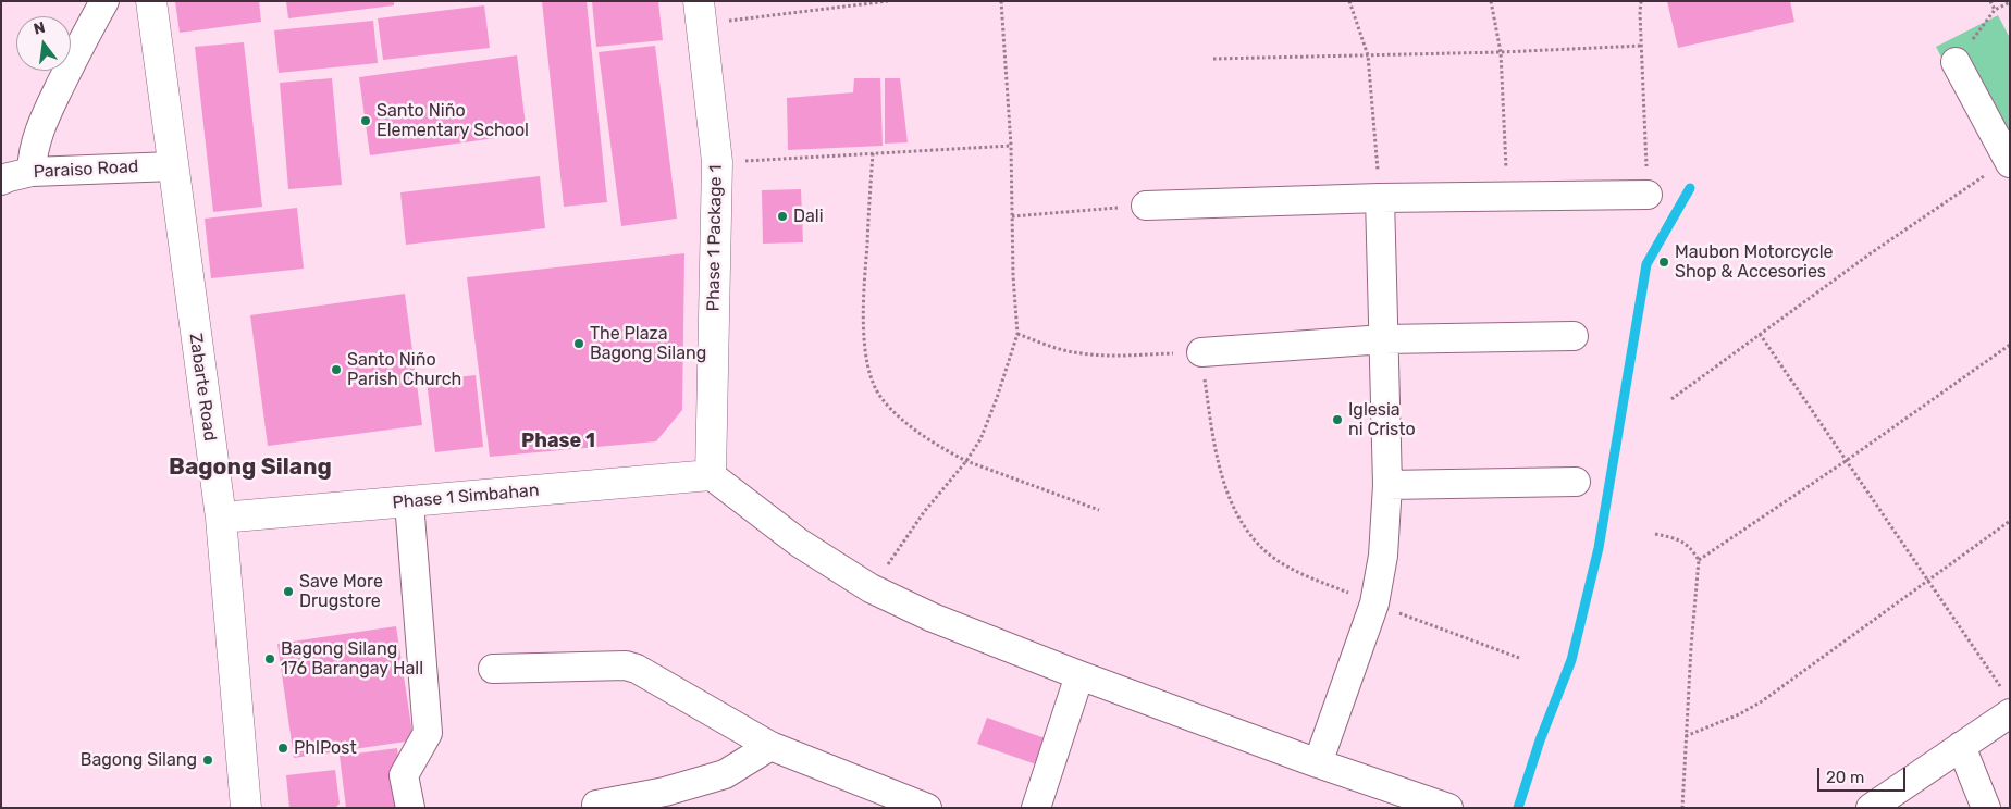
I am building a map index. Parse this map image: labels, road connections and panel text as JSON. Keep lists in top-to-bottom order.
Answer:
{
  "streets": {
    "main road": ["Phase 1 Package 1", "Zabarte Road", "Phase 1 Simbahan"],
    "street": ["Paraiso Road"]
  },
  "crossings": [
    ["Paraiso Road", "Zabarte Road"],
    ["Phase 1 Package 1", "Phase 1 Simbahan"],
    ["Zabarte Road", "Phase 1 Simbahan"]
  ],
  "districts": ["Phase 1", "Bagong Silang"],
  "places": [
    "Santo Niño Elementary School",
    "Dali",
    "Maubon Motorcycle Shop & Accesories",
    "The Plaza Bagong Silang",
    "Santo Niño Parish Church",
    "Iglesia ni Cristo",
    "Save More Drugstore",
    "Bagong Silang 176 Barangay Hall",
    "PhlPost",
    "Bagong Silang"
  ],
  "scale_bar": "20 m",
  "north": "top"
}
